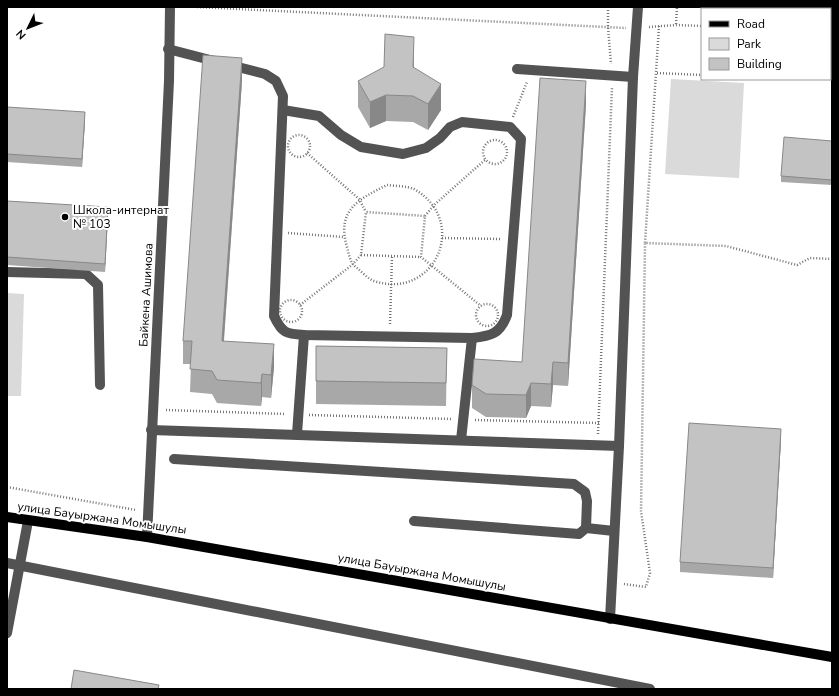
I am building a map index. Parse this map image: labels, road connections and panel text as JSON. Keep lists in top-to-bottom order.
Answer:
{
  "streets": {
    "main road": ["улица Бауыржана Момышулы"],
    "street": ["Байкена Ашимова"]
  },
  "crossings": [
    ["Байкена Ашимова", "улица Бауыржана Момышулы"]
  ],
  "places": ["Школа-интернат № 103"],
  "legend": ["Road", "Park", "Building"],
  "north": "bottom left"
}
